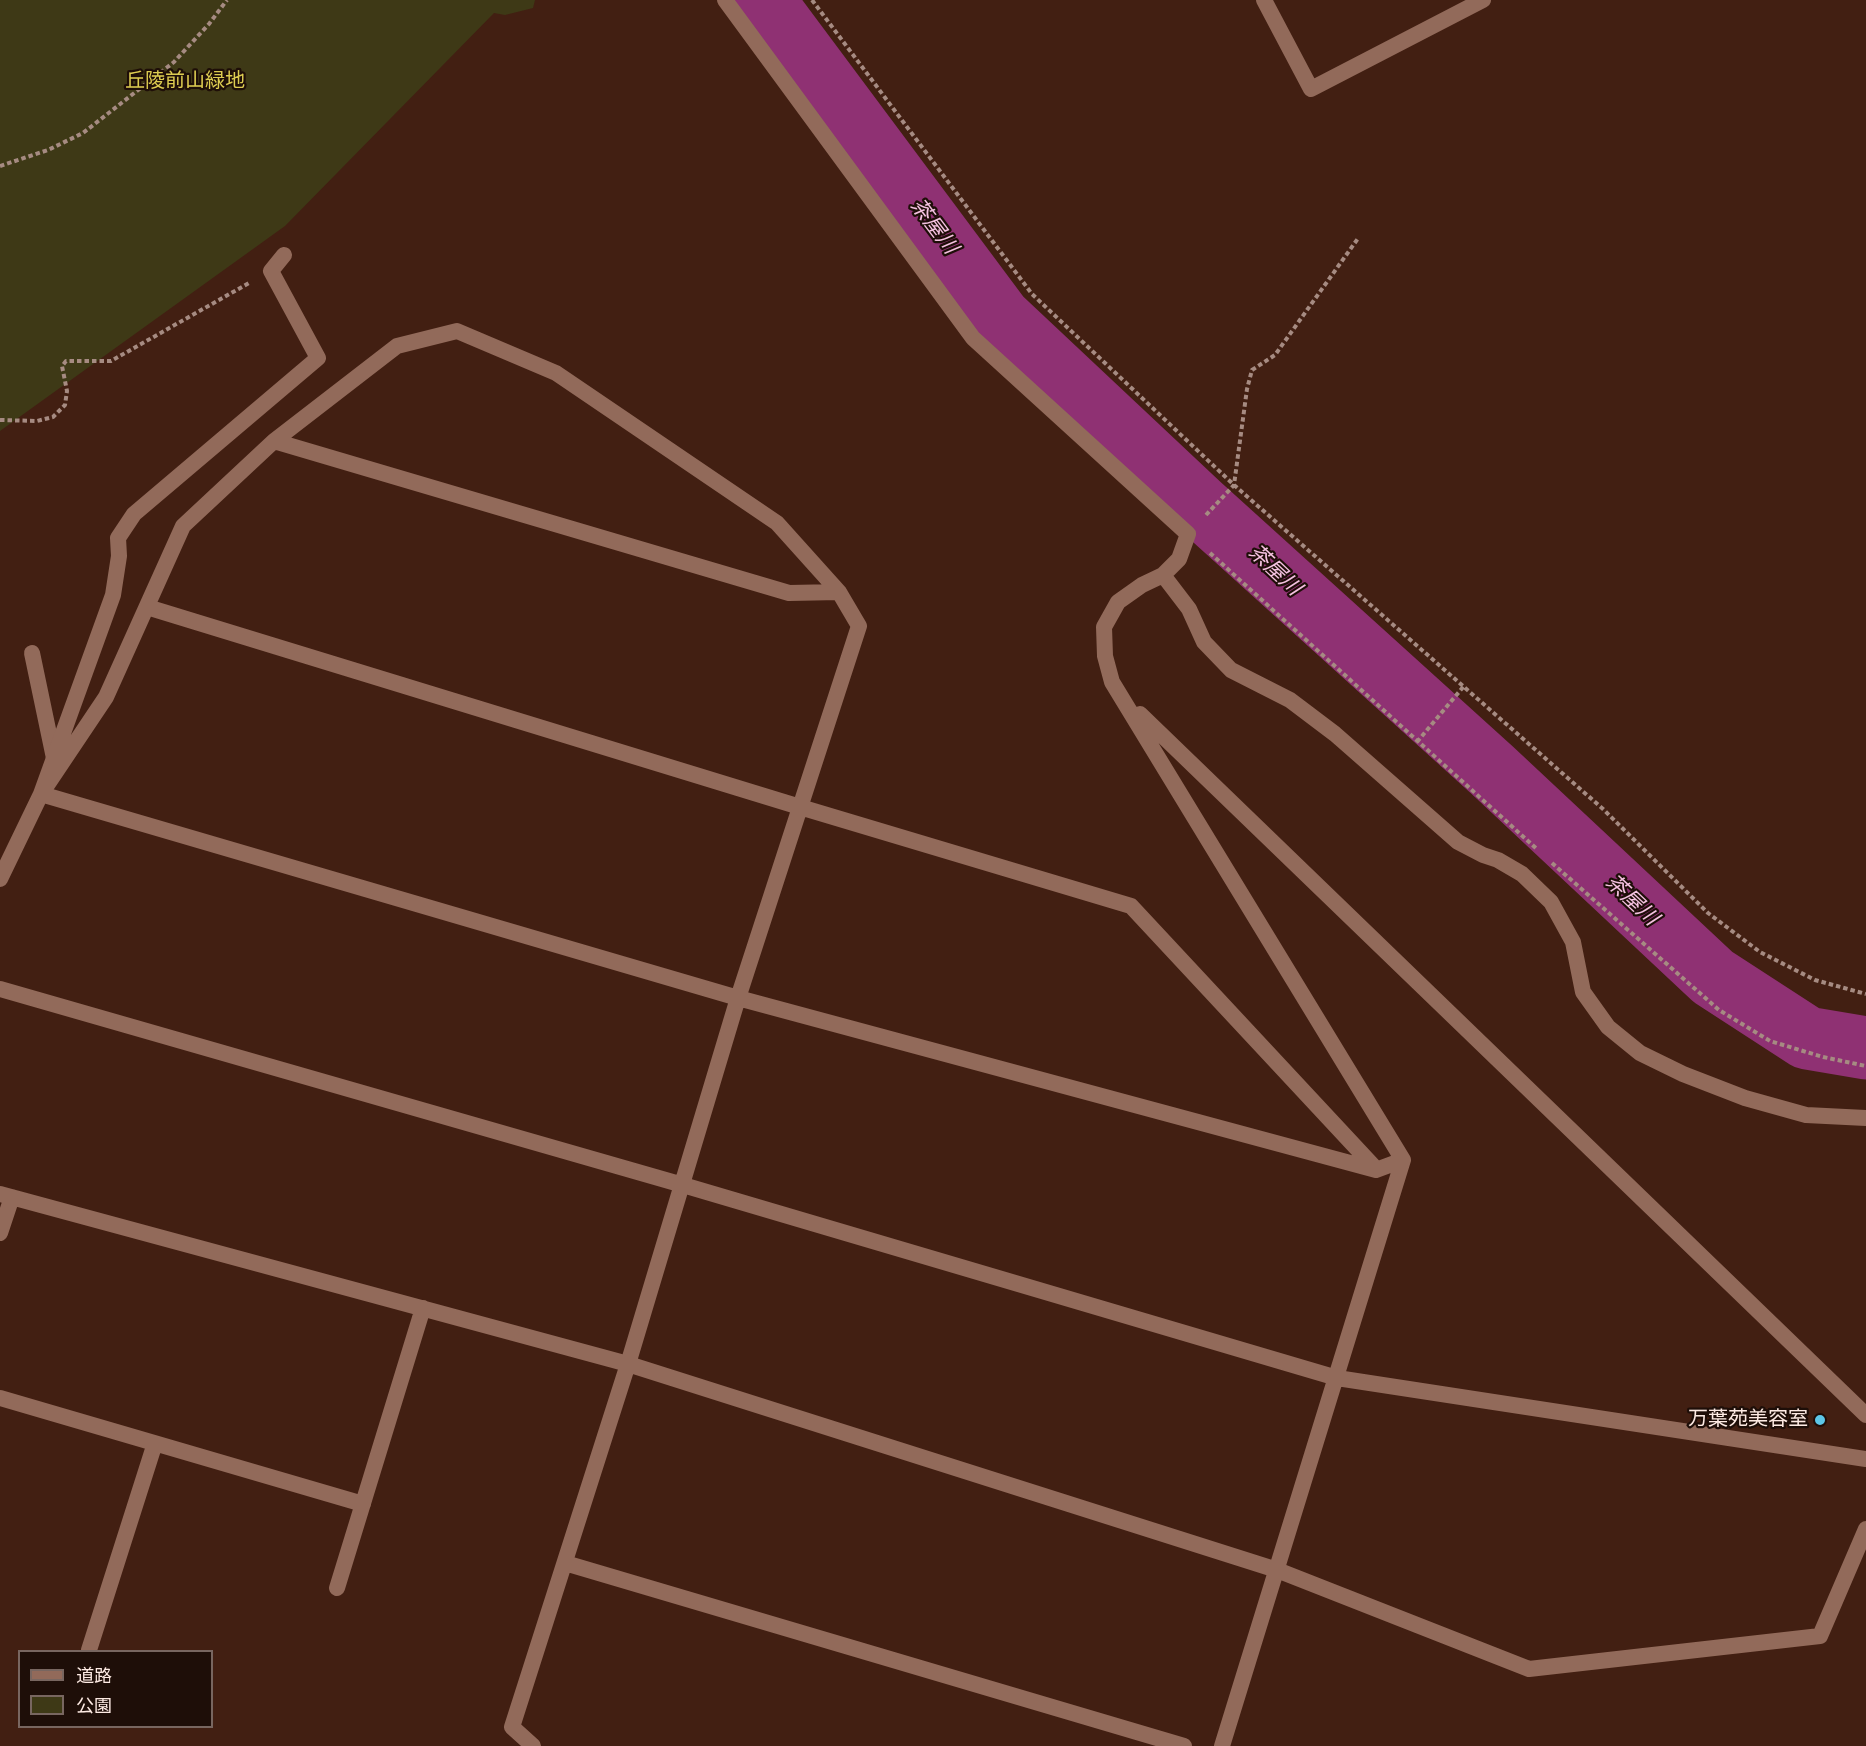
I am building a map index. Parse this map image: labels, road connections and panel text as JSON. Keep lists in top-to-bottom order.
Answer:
{
  "water": ["茶屋川"],
  "parks": ["丘陵前山緑地"],
  "places": ["万葉苑美容室"],
  "legend": ["道路", "公園"]
}
